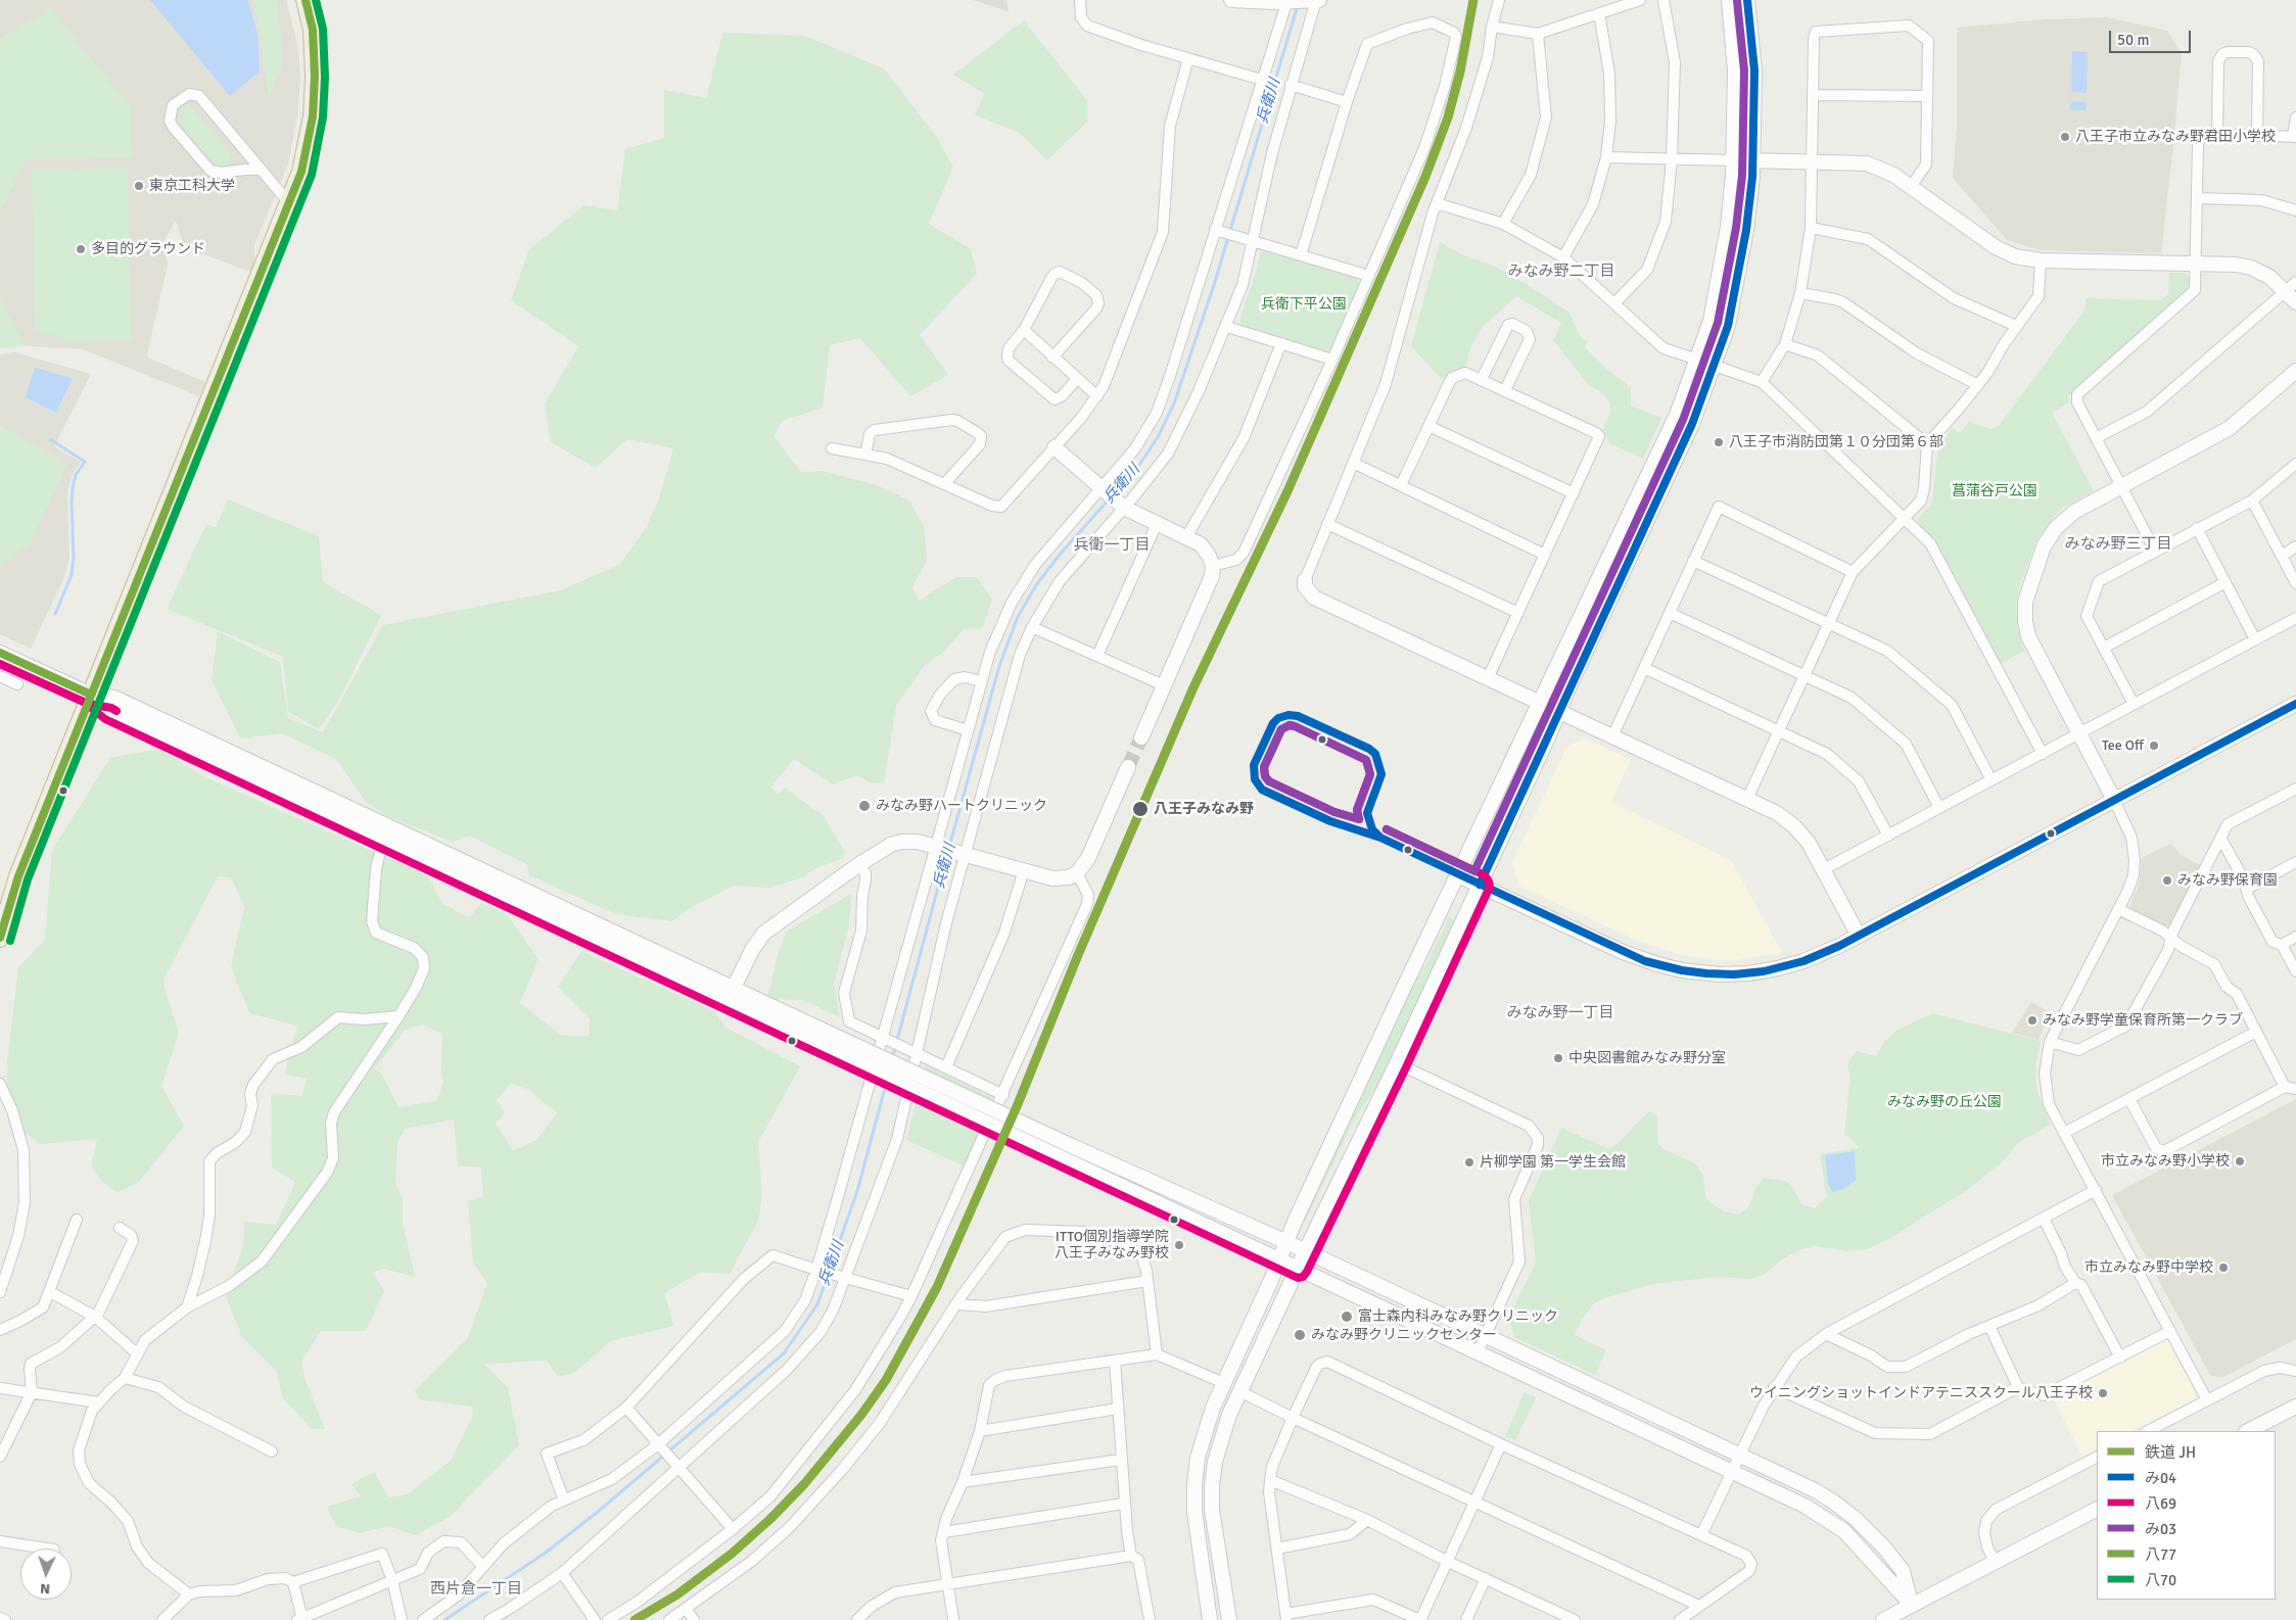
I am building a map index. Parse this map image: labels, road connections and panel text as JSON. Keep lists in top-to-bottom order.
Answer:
{
  "districts": [
    "みなみ野二丁目",
    "みなみ野三丁目",
    "兵衛一丁目",
    "みなみ野一丁目",
    "西片倉一丁目"
  ],
  "water": ["兵衛川"],
  "parks": ["兵衛下平公園", "菖蒲谷戸公園", "みなみ野の丘公園"],
  "places": [
    "八王子市立みなみ野君田小学校",
    "東京工科大学",
    "多目的グラウンド",
    "八王子市消防団第１０分団第６部",
    "Tee Off",
    "みなみ野ハートクリニック",
    "八王子みなみ野",
    "みなみ野保育園",
    "みなみ野学童保育所第一クラブ",
    "中央図書館みなみ野分室",
    "市立みなみ野小学校",
    "片柳学園 第一学生会館",
    "ITTO個別指導学院 八王子みなみ野校",
    "市立みなみ野中学校",
    "富士森内科みなみ野クリニック",
    "みなみ野クリニックセンター",
    "ウイニングショットインドアテニススクール八王子校"
  ],
  "lines": [
    "rail line JH",
    "transit line み04",
    "transit line 八77",
    "transit line 八70",
    "transit line み03",
    "transit line 八69"
  ],
  "legend": [
    "鉄道 JH",
    "み04",
    "八69",
    "み03",
    "八77",
    "八70"
  ],
  "scale_bar": "50 m",
  "north": "bottom"
}
